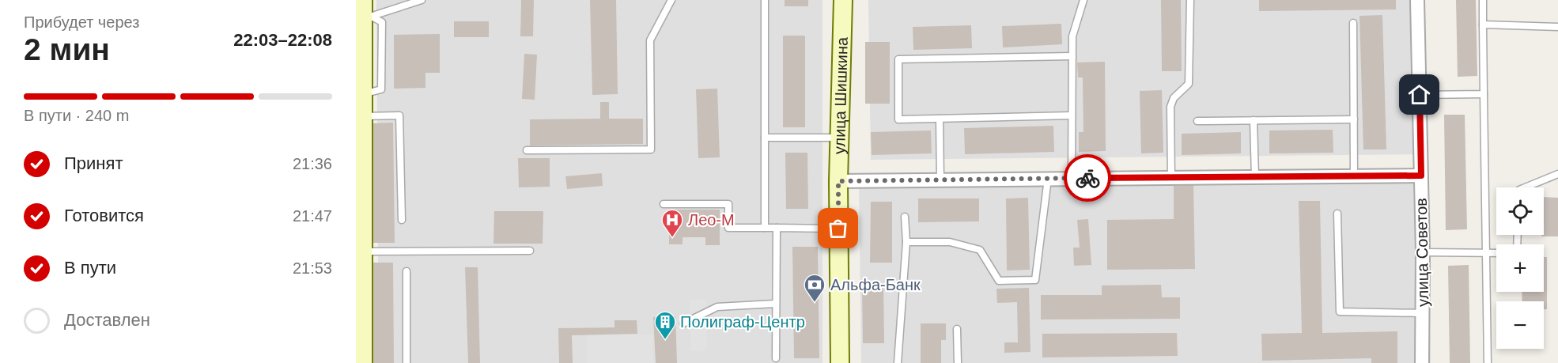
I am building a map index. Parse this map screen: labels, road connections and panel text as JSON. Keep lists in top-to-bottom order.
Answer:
{
  "streets": {
    "main road": ["улица Шишкина"],
    "street": ["улица Советов"]
  },
  "places": {
    "hospital": ["Лео-М"],
    "bank": ["Альфа-Банк"],
    "building": ["Полиграф-Центр"]
  },
  "page": {
    "heading": ["2 мин", "Прибудет через", "22:03–22:08"],
    "bar": "В пути · 240 m",
    "list": [
      ["Принят", "21:36"],
      ["Готовится", "21:47"],
      ["В пути", "21:53"],
      "Доставлен"
    ],
    "map_buttons": ["+", "−"]
  }
}
